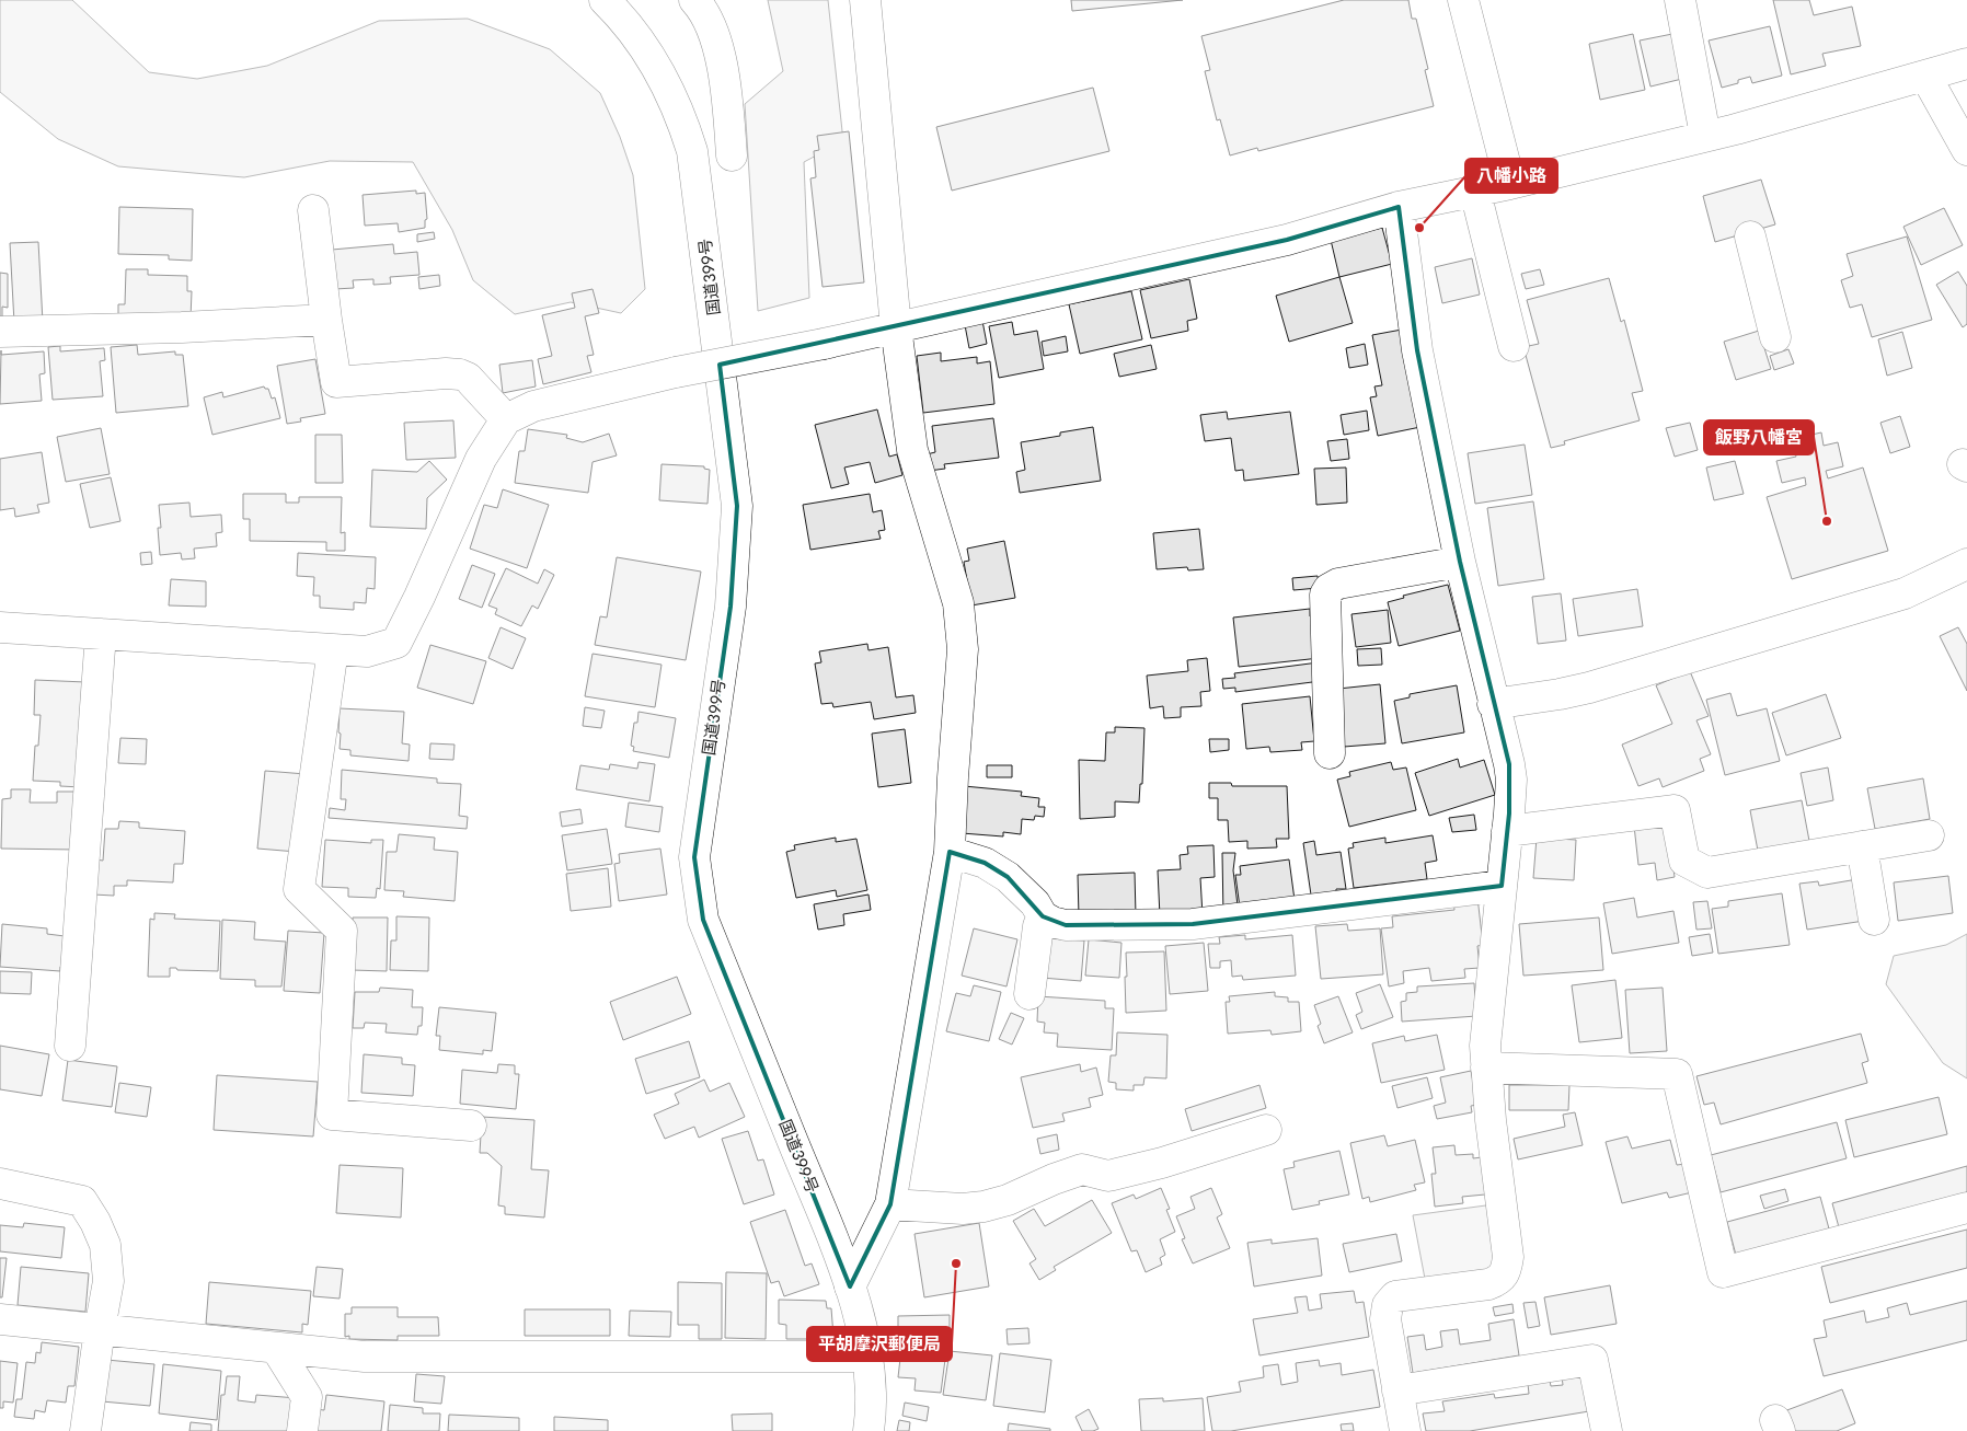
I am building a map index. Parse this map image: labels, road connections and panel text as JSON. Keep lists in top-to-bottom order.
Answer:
{
  "streets": {
    "main road": ["国道399号"]
  },
  "places": ["八幡小路", "飯野八幡宮", "平胡摩沢郵便局"]
}
